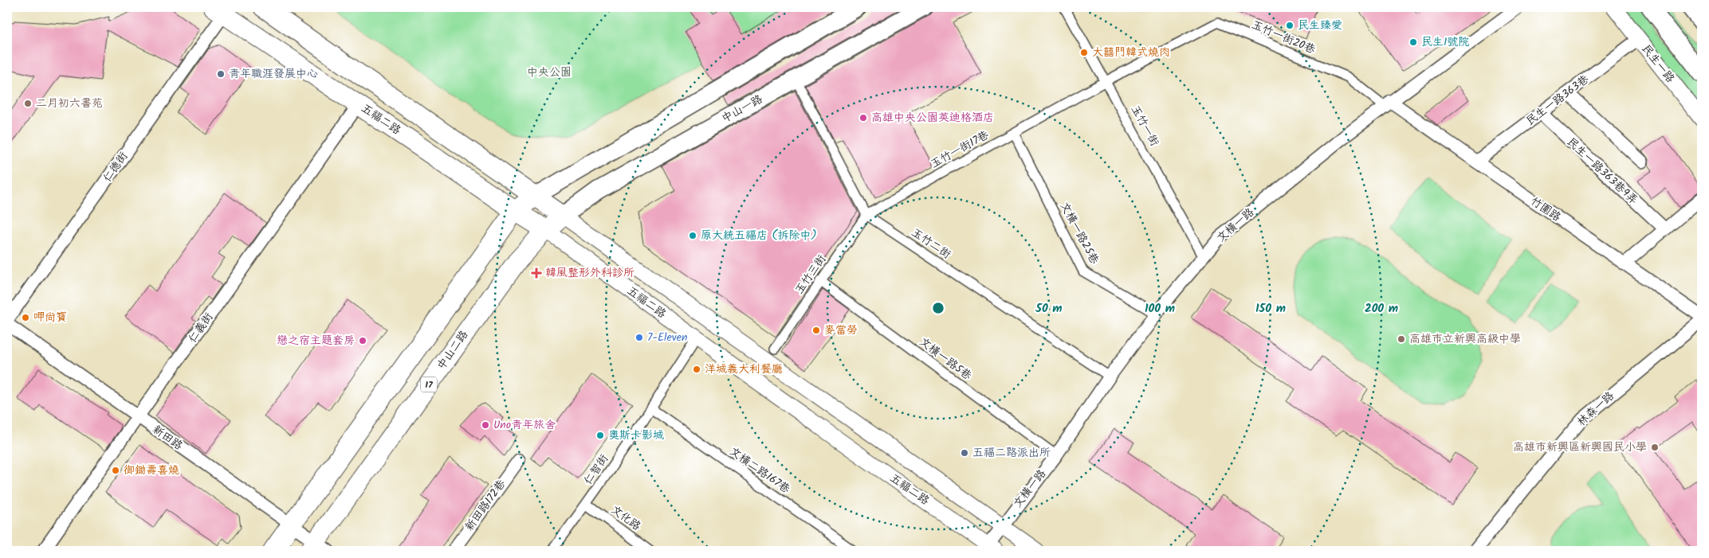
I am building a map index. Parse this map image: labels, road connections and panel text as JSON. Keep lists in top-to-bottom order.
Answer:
{
  "streets": {
    "main road": [
      "中山一路",
      "五福二路",
      "中山二路",
      "17"
    ],
    "street": [
      "玉竹一街20巷",
      "民生一路",
      "民生一路363巷",
      "玉竹一街",
      "玉竹一街17巷",
      "仁德街",
      "民生一路363巷9弄",
      "竹圍路",
      "文橫一路",
      "文橫一路25巷",
      "玉竹二街",
      "玉竹三街",
      "仁義街",
      "文橫一路5巷",
      "林森一路",
      "新田路",
      "仁智街",
      "文橫二路167巷",
      "新田路172巷",
      "文化路"
    ]
  },
  "crossings": [
    ["玉竹一街20巷", "玉竹一街"],
    ["玉竹一街20巷", "玉竹一街17巷"],
    ["玉竹一街20巷", "竹圍路"],
    ["玉竹一街20巷", "文橫一路"],
    ["民生一路", "民生一路363巷"],
    ["民生一路363巷", "民生一路363巷9弄"],
    ["民生一路363巷", "竹圍路"],
    ["中山一路", "五福二路"],
    ["中山一路", "玉竹二街"],
    ["中山一路", "中山二路"],
    ["五福二路", "仁德街"],
    ["五福二路", "文橫一路"],
    ["五福二路", "仁義街"],
    ["五福二路", "中山二路"],
    ["五福二路", "仁智街"],
    ["玉竹一街", "玉竹一街17巷"],
    ["玉竹一街", "文橫一路"],
    ["玉竹一街17巷", "文橫一路25巷"],
    ["玉竹一街17巷", "玉竹二街"],
    ["玉竹一街17巷", "玉竹三街"],
    ["竹圍路", "文橫一路"],
    ["文橫一路", "文橫一路25巷"],
    ["文橫一路", "玉竹二街"],
    ["文橫一路", "文橫一路5巷"],
    ["玉竹二街", "玉竹三街"],
    ["玉竹三街", "文橫一路5巷"],
    ["仁義街", "新田路"],
    ["中山二路", "新田路"],
    ["仁智街", "文橫二路167巷"],
    ["仁智街", "文化路"]
  ],
  "parks": ["中央公園"],
  "places": {
    "other": [
      "民生臻愛",
      "民生1號院",
      "大囍門韓式燒肉",
      "青年職涯發展中心",
      "二月初六書苑",
      "高雄中央公園英迪格酒店",
      "原大統五福店 (拆除中)",
      "呷尚寶",
      "麥當勞",
      "7-Eleven",
      "高雄市立新興高級中學",
      "戀之宿主題套房",
      "洋城義大利餐廳",
      "Uno青年旅舍",
      "奧斯卡影城",
      "高雄市新興區新興國民小學",
      "五福二路派出所",
      "御鋤壽喜燒"
    ],
    "health": ["韓風整形外科診所"]
  },
  "rings": [
    "50 m",
    "100 m",
    "150 m",
    "200 m"
  ]
}
